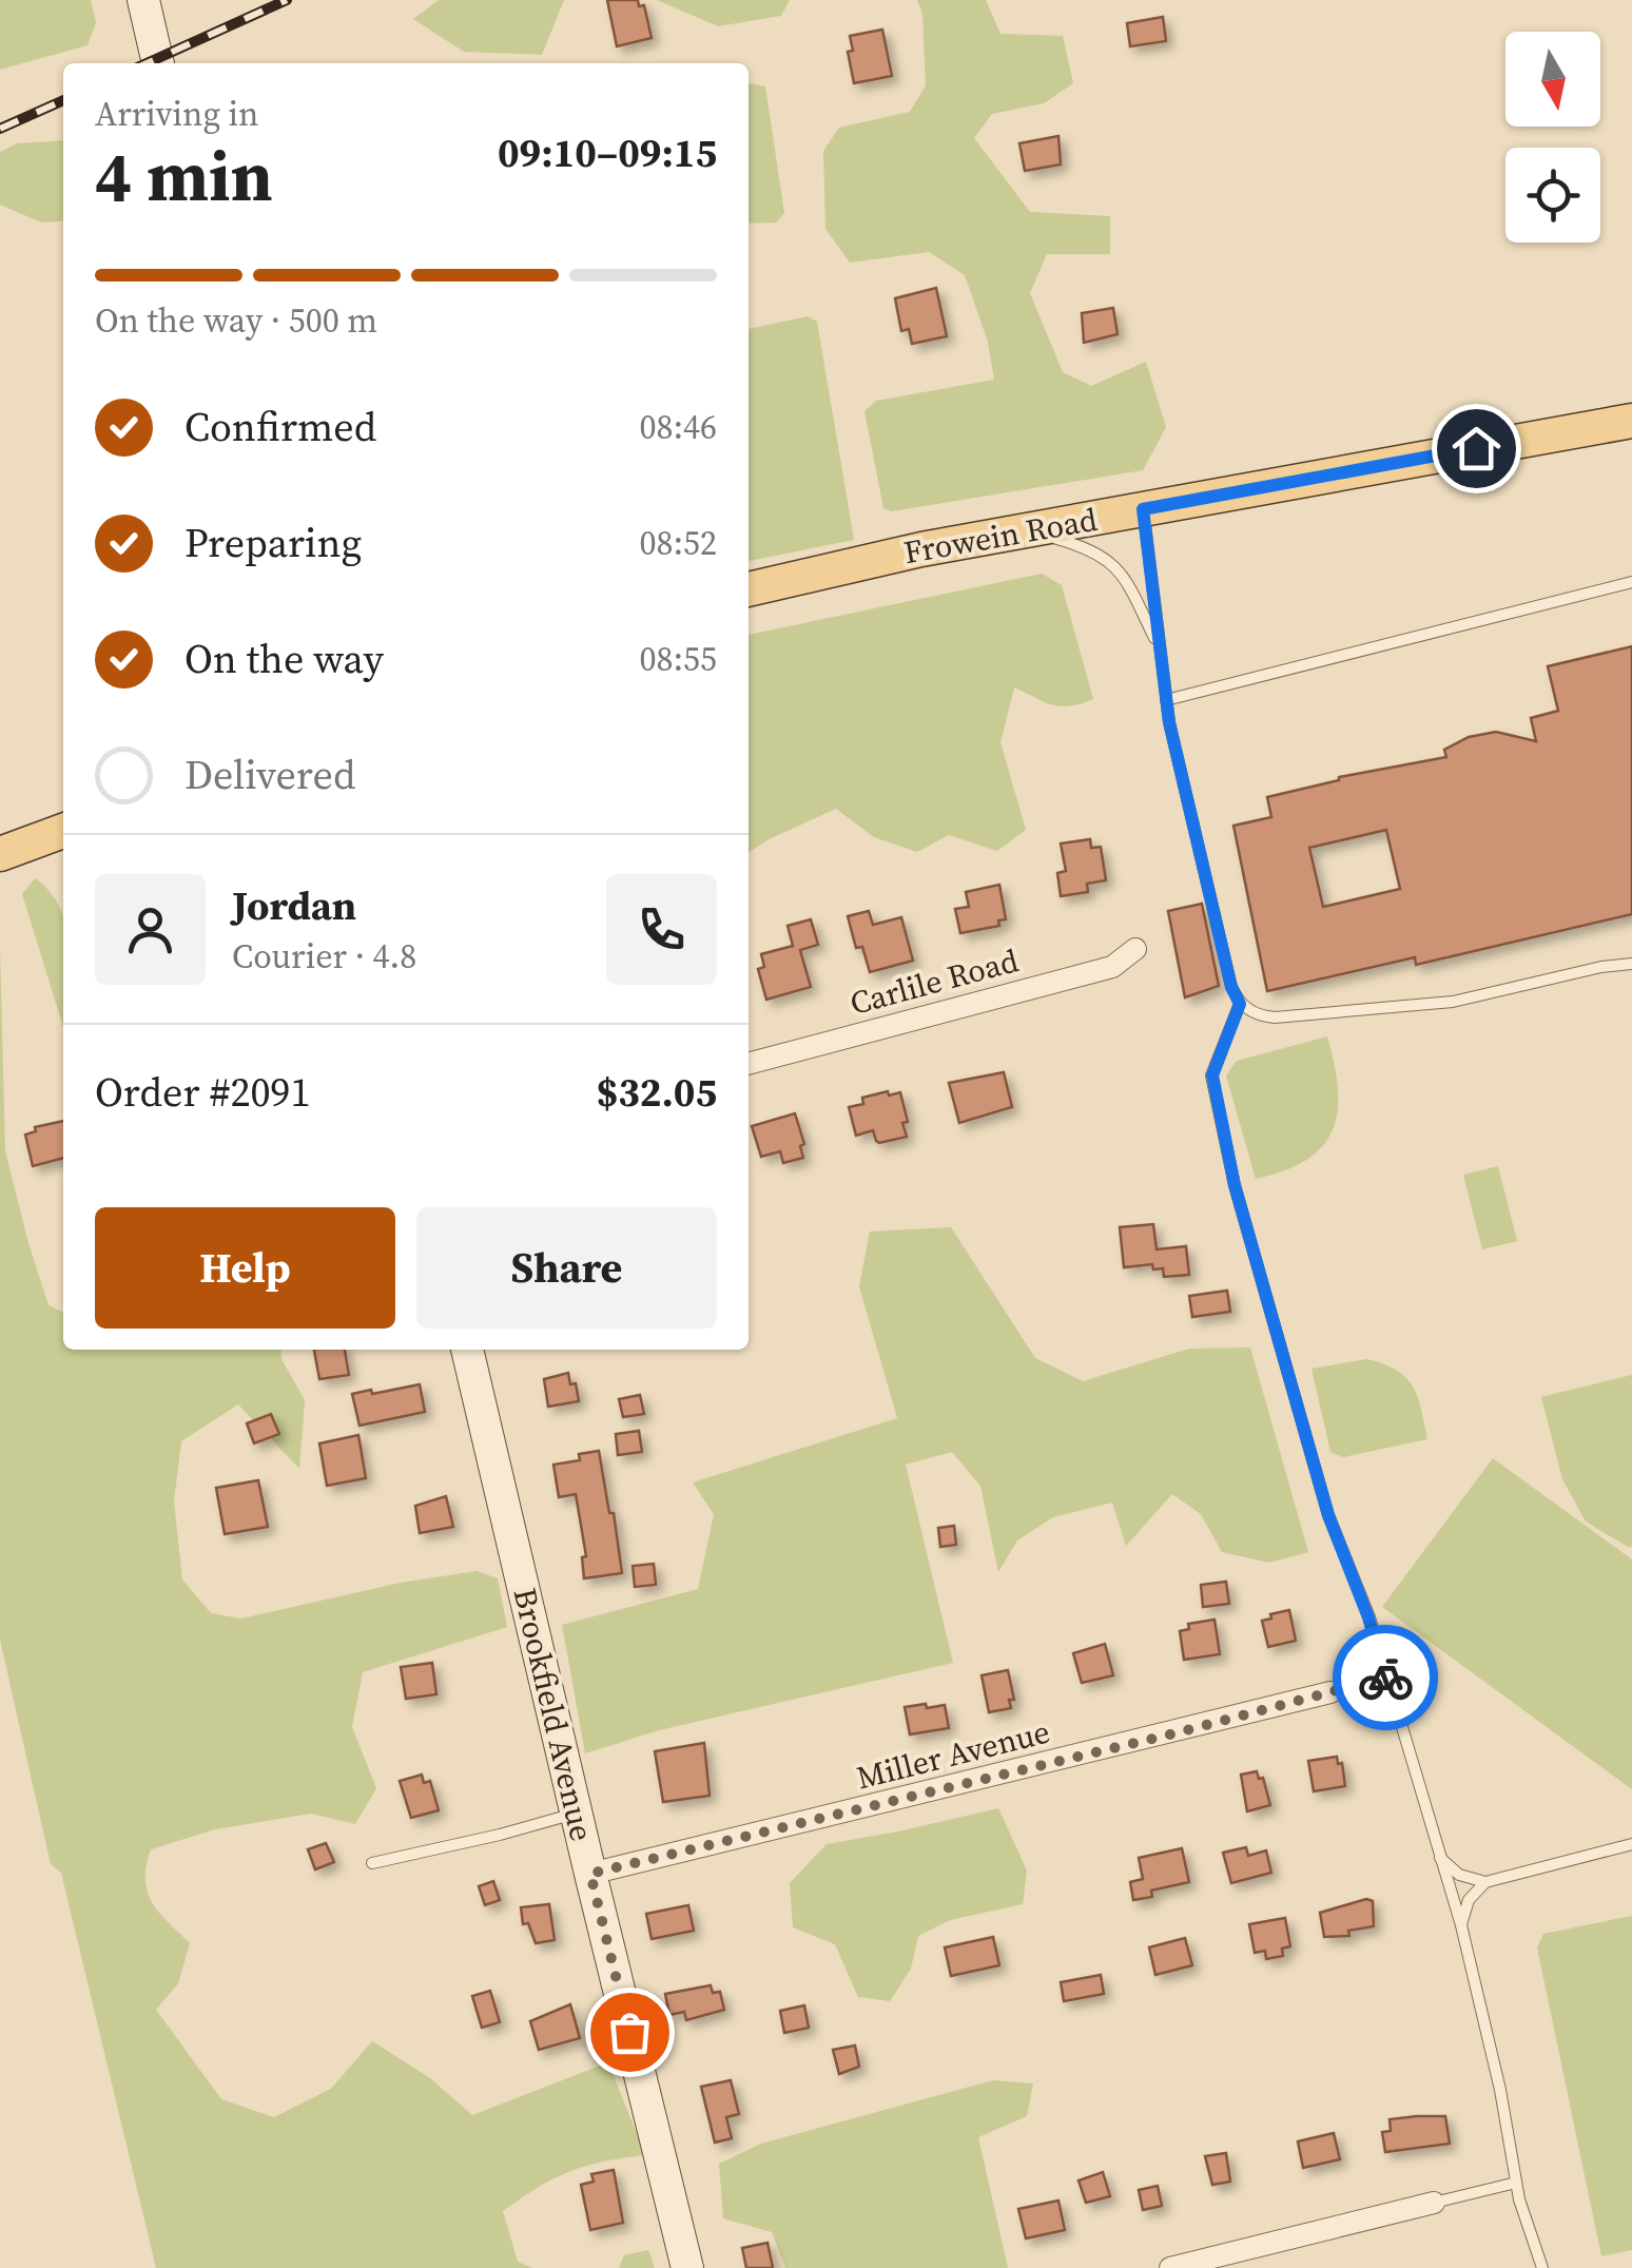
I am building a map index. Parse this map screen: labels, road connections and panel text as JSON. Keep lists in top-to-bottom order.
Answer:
{
  "streets": {
    "main road": ["Frowein Road", "Brookfield Avenue"],
    "street": ["Carlile Road", "Miller Avenue"]
  },
  "crossings": [
    ["Brookfield Avenue", "Miller Avenue"]
  ],
  "north": "bottom",
  "page": {
    "heading": ["4 min", "Arriving in", "09:10–09:15"],
    "panel": [
      "Jordan",
      "Courier · 4.8",
      "Order #2091",
      "$32.05"
    ],
    "bar": "On the way · 500 m",
    "list": [
      ["Confirmed", "08:46"],
      ["Preparing", "08:52"],
      ["On the way", "08:55"],
      "Delivered"
    ],
    "buttons": ["Help", "Share"]
  }
}
